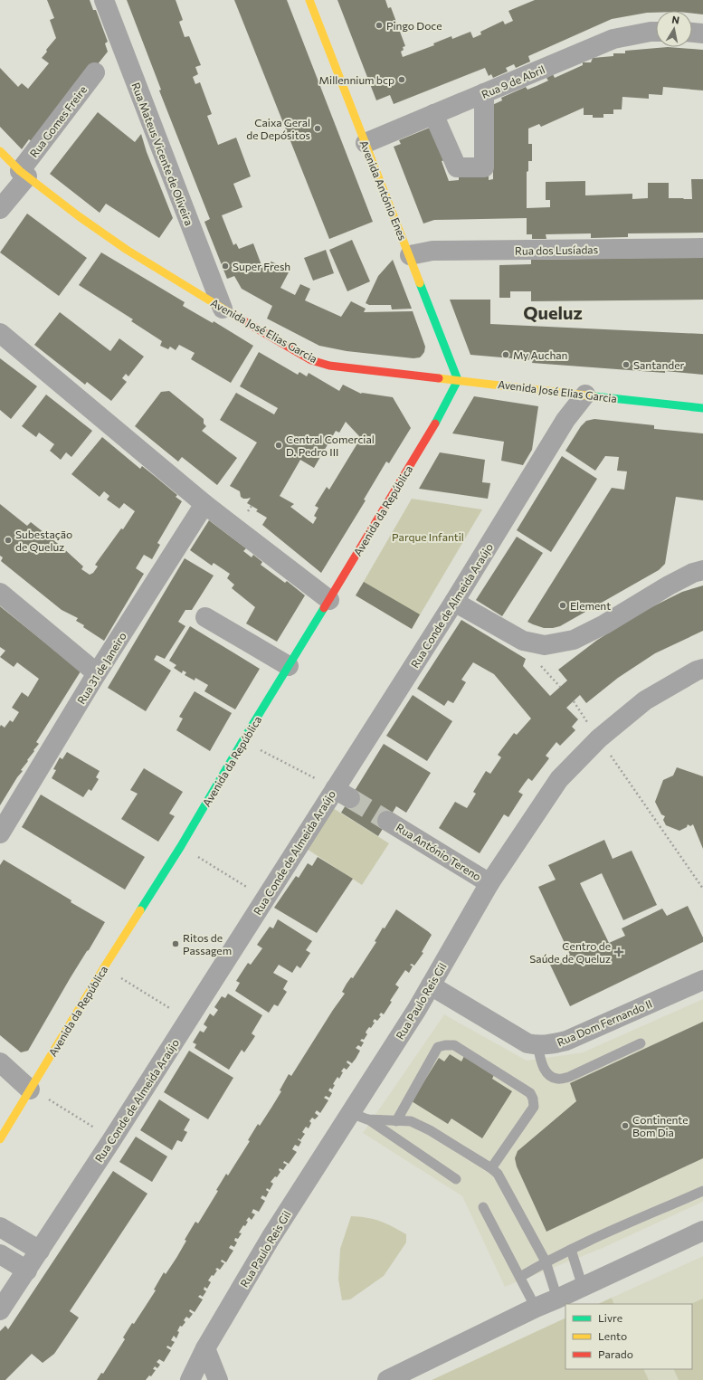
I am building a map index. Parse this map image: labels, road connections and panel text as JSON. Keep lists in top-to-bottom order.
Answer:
{
  "streets": {
    "street": [
      "Rua 9 de Abril",
      "Rua Gomes Freire",
      "Rua Mateus Vicente de Oliveira",
      "Avenida António Enes",
      "Rua dos Lusíadas",
      "Avenida José Elias Garcia",
      "Avenida da República",
      "Rua Conde de Almeida Araújo",
      "Rua 31 de Janeiro",
      "Rua António Tereno",
      "Rua Paulo Reis Gil",
      "Rua Dom Fernando II"
    ]
  },
  "crossings": [
    ["Rua 9 de Abril", "Avenida António Enes"],
    ["Rua Gomes Freire", "Avenida José Elias Garcia"],
    ["Rua Mateus Vicente de Oliveira", "Avenida José Elias Garcia"],
    ["Avenida António Enes", "Rua dos Lusíadas"],
    ["Avenida António Enes", "Avenida José Elias Garcia"],
    ["Avenida António Enes", "Avenida da República"],
    ["Avenida José Elias Garcia", "Avenida da República"],
    ["Avenida José Elias Garcia", "Rua Conde de Almeida Araújo"],
    ["Rua António Tereno", "Rua Paulo Reis Gil"],
    ["Rua Paulo Reis Gil", "Rua Dom Fernando II"]
  ],
  "districts": ["Queluz"],
  "parks": ["Parque Infantil"],
  "places": {
    "other": [
      "Pingo Doce",
      "Millennium bcp",
      "Caixa Geral de Depósitos",
      "Super Fresh",
      "My Auchan",
      "Santander",
      "Central Comercial D. Pedro III",
      "Subestação de Queluz",
      "Element",
      "Ritos de Passagem",
      "Continente Bom Dia"
    ],
    "health": ["Centro de Saúde de Queluz"]
  },
  "legend": ["Livre", "Lento", "Parado"],
  "north": "top"
}
